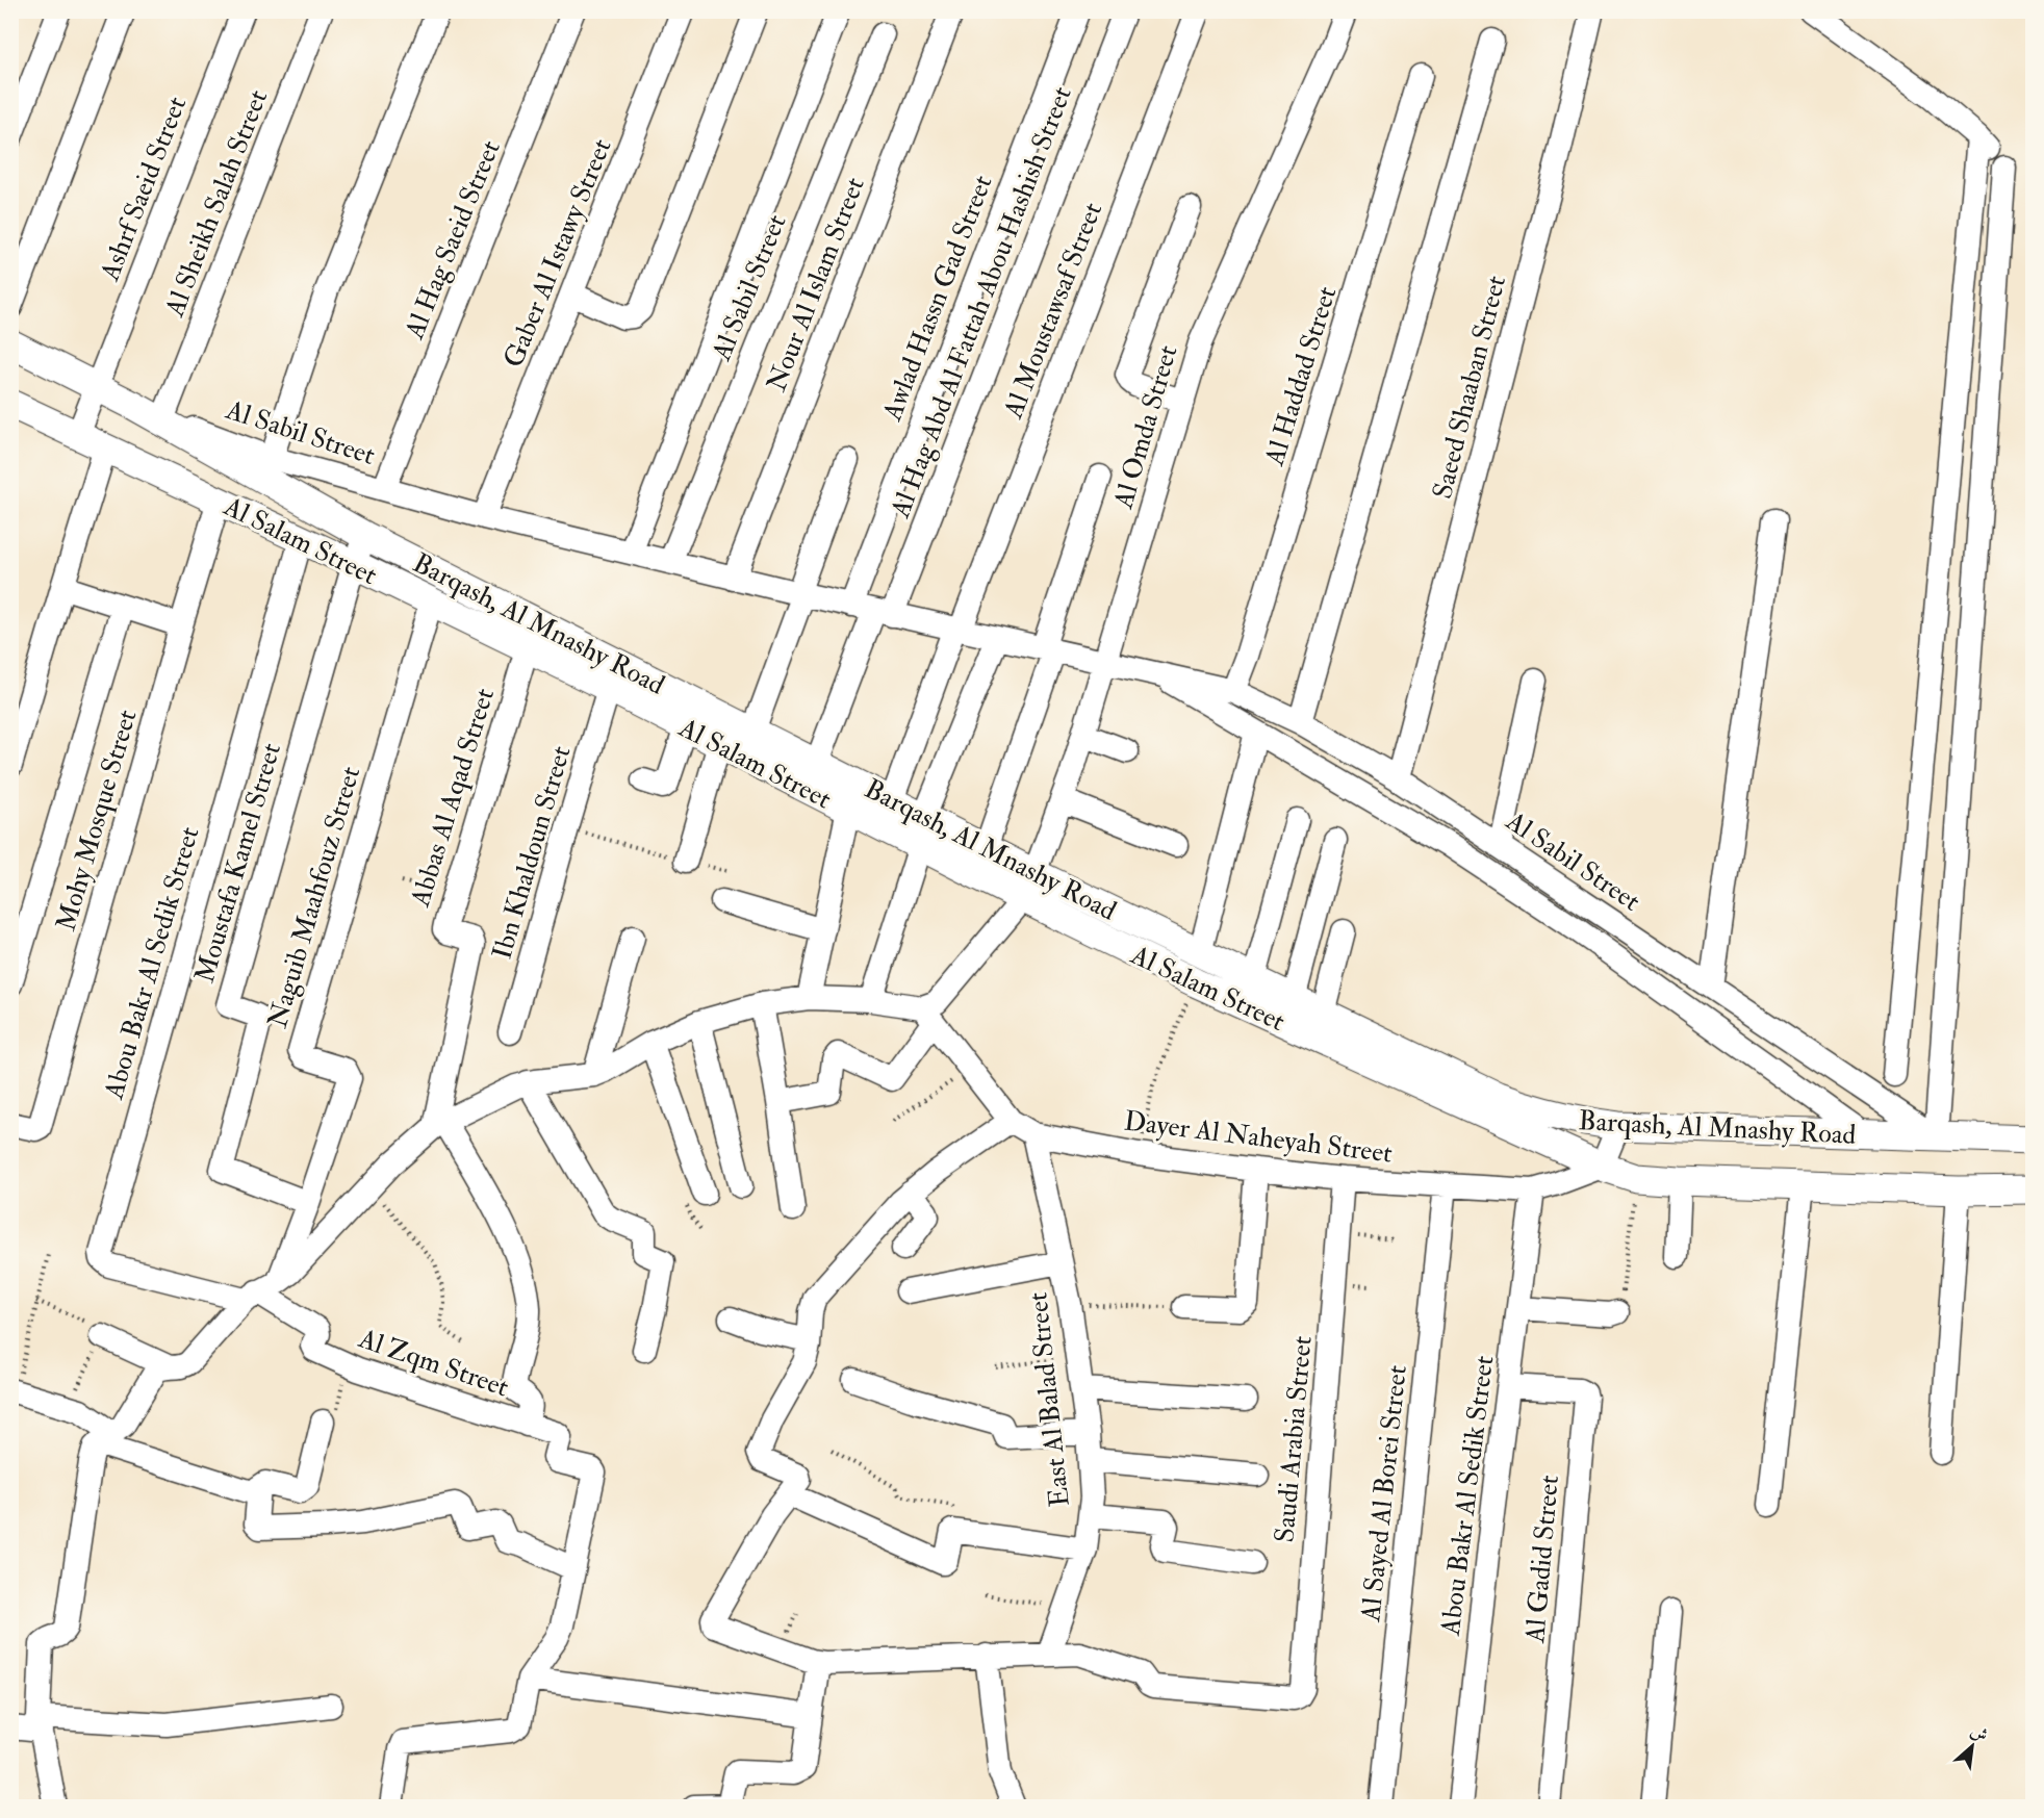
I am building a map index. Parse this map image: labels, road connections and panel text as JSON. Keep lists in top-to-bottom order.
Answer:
{
  "streets": {
    "street": [
      "Ashrf Saeid Street",
      "Al Sheikh Salah Street",
      "Al Hag Saeid Street",
      "Gaber Al Istawy Street",
      "Nour Al Islam Street",
      "Al Sabil Street",
      "Awlad Hassn Gad Street",
      "Al Hag Abd Al Fattah Abou Hashish Street",
      "Al Moustawsaf Street",
      "Al Haddad Street",
      "Saeed Shaaban Street",
      "Al Omda Street",
      "Al Salam Street",
      "Barqash, Al Mnashy Road",
      "Abbas Al Aqad Street",
      "Mohy Mosque Street",
      "Ibn Khaldoun Street",
      "Moustafa Kamel Street",
      "Naguib Maahfouz Street",
      "Abou Bakr Al Sedik Street",
      "Dayer Al Naheyah Street",
      "Al Zqm Street",
      "East Al Balad Street",
      "Saudi Arabia Street",
      "Al Sayed Al Borei Street",
      "Al Gadid Street"
    ]
  },
  "crossings": [
    ["Ashrf Saeid Street", "Al Salam Street"],
    ["Ashrf Saeid Street", "Barqash, Al Mnashy Road"],
    ["Al Sheikh Salah Street", "Al Sabil Street"],
    ["Al Hag Saeid Street", "Al Sabil Street"],
    ["Gaber Al Istawy Street", "Al Sabil Street"],
    ["Nour Al Islam Street", "Al Sabil Street"],
    ["Al Sabil Street", "Awlad Hassn Gad Street"],
    ["Al Sabil Street", "Al Hag Abd Al Fattah Abou Hashish Street"],
    ["Al Sabil Street", "Al Moustawsaf Street"],
    ["Al Sabil Street", "Al Haddad Street"],
    ["Al Sabil Street", "Saeed Shaaban Street"],
    ["Al Sabil Street", "Al Omda Street"],
    ["Al Sabil Street", "Barqash, Al Mnashy Road"],
    ["Al Hag Abd Al Fattah Abou Hashish Street", "Al Salam Street"],
    ["Al Hag Abd Al Fattah Abou Hashish Street", "Barqash, Al Mnashy Road"],
    ["Al Moustawsaf Street", "Barqash, Al Mnashy Road"],
    ["Al Omda Street", "Al Salam Street"],
    ["Al Omda Street", "Barqash, Al Mnashy Road"],
    ["Al Omda Street", "Dayer Al Naheyah Street"],
    ["Al Salam Street", "Barqash, Al Mnashy Road"],
    ["Al Salam Street", "Abbas Al Aqad Street"],
    ["Al Salam Street", "Mohy Mosque Street"],
    ["Al Salam Street", "Ibn Khaldoun Street"],
    ["Al Salam Street", "Moustafa Kamel Street"],
    ["Al Salam Street", "Naguib Maahfouz Street"],
    ["Al Salam Street", "Abou Bakr Al Sedik Street"],
    ["Al Salam Street", "Dayer Al Naheyah Street"],
    ["Barqash, Al Mnashy Road", "Moustafa Kamel Street"],
    ["Barqash, Al Mnashy Road", "Dayer Al Naheyah Street"],
    ["Moustafa Kamel Street", "Naguib Maahfouz Street"],
    ["Naguib Maahfouz Street", "Abou Bakr Al Sedik Street"],
    ["Naguib Maahfouz Street", "Al Zqm Street"],
    ["Abou Bakr Al Sedik Street", "Dayer Al Naheyah Street"],
    ["Abou Bakr Al Sedik Street", "Al Zqm Street"],
    ["Abou Bakr Al Sedik Street", "Al Gadid Street"],
    ["Dayer Al Naheyah Street", "East Al Balad Street"],
    ["Dayer Al Naheyah Street", "Saudi Arabia Street"],
    ["Dayer Al Naheyah Street", "Al Sayed Al Borei Street"],
    ["East Al Balad Street", "Saudi Arabia Street"]
  ],
  "north": "top right"
}
